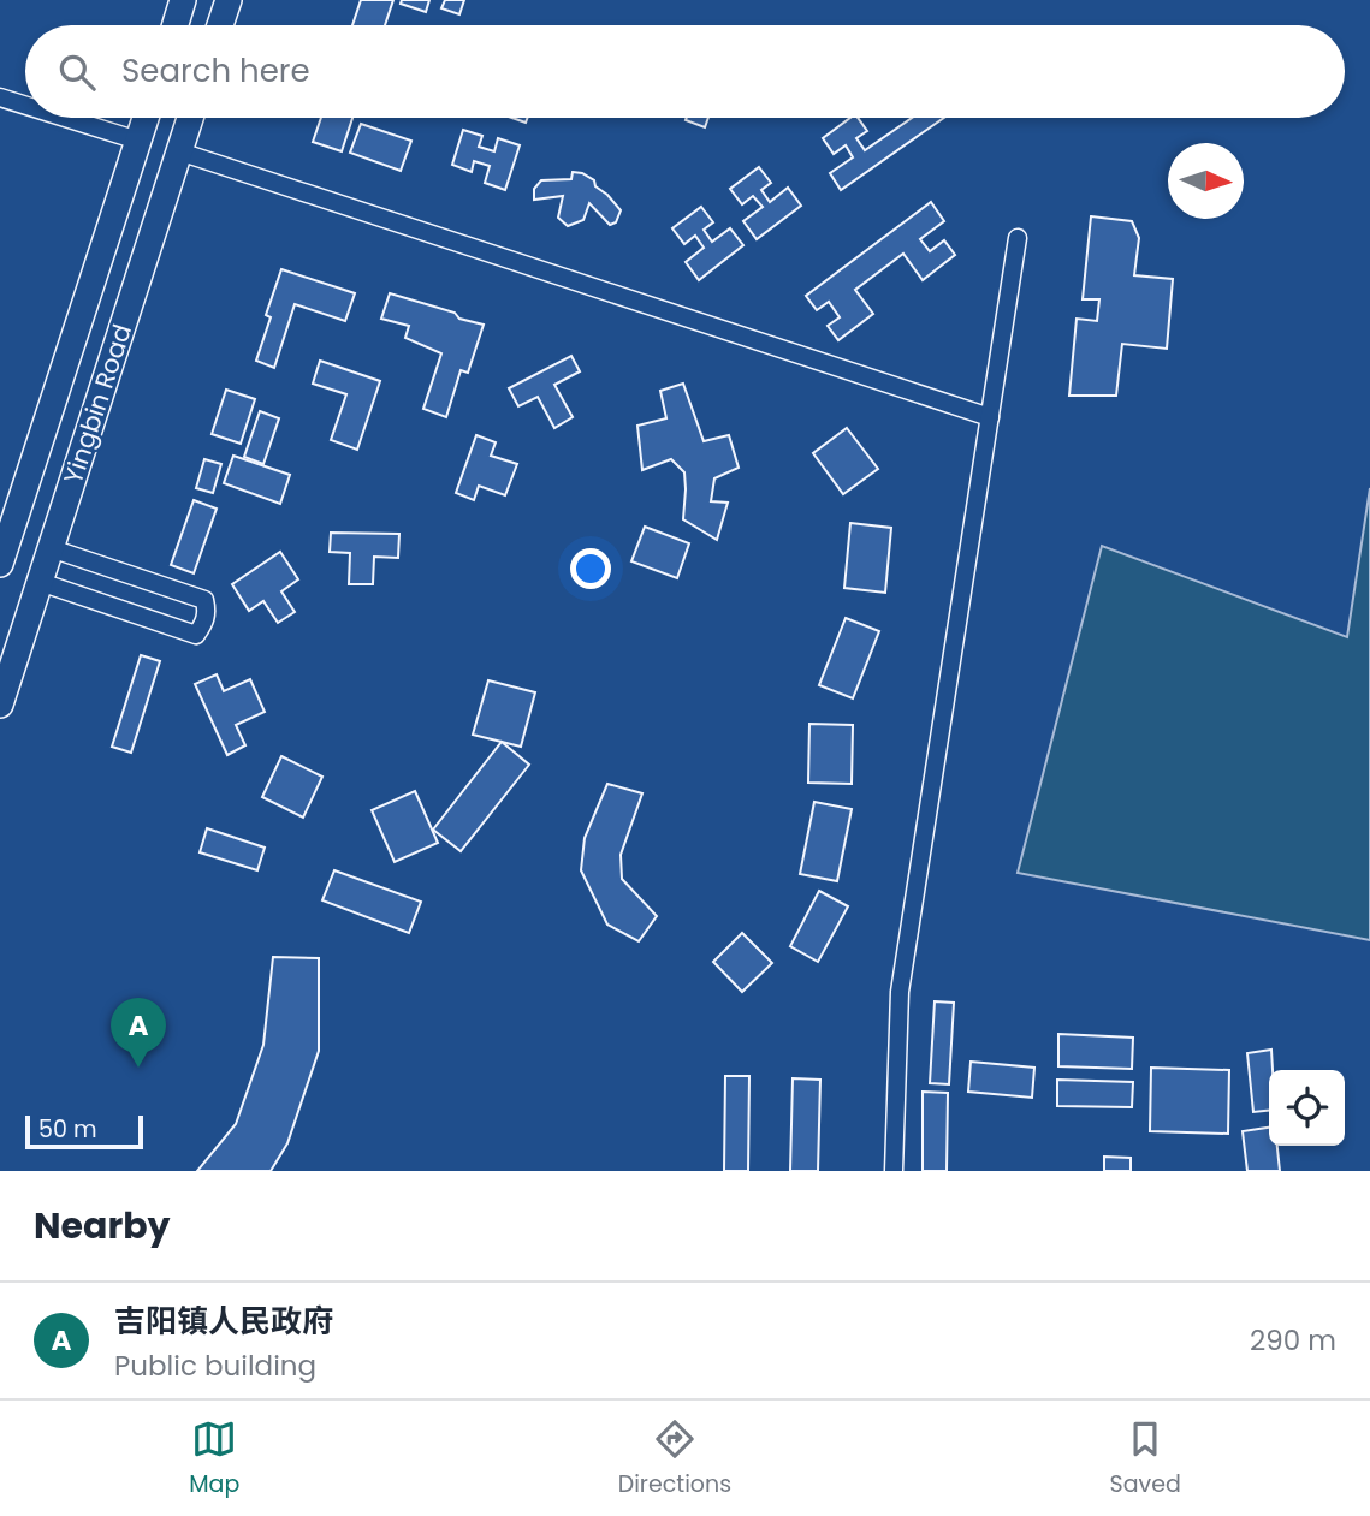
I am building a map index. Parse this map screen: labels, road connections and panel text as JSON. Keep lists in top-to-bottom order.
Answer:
{
  "streets": {
    "highway": ["Yingbin Road"]
  },
  "scale_bar": "50 m",
  "north": "right",
  "page": {
    "search": "Search here",
    "pins": "A",
    "scale": "50 m",
    "heading": "Nearby",
    "list": [
      {
        "mark": "A",
        "name": "吉阳镇人民政府",
        "note": "Public building",
        "value": "290 m"
      }
    ],
    "nav": ["Map", "Directions", "Saved"]
  }
}
